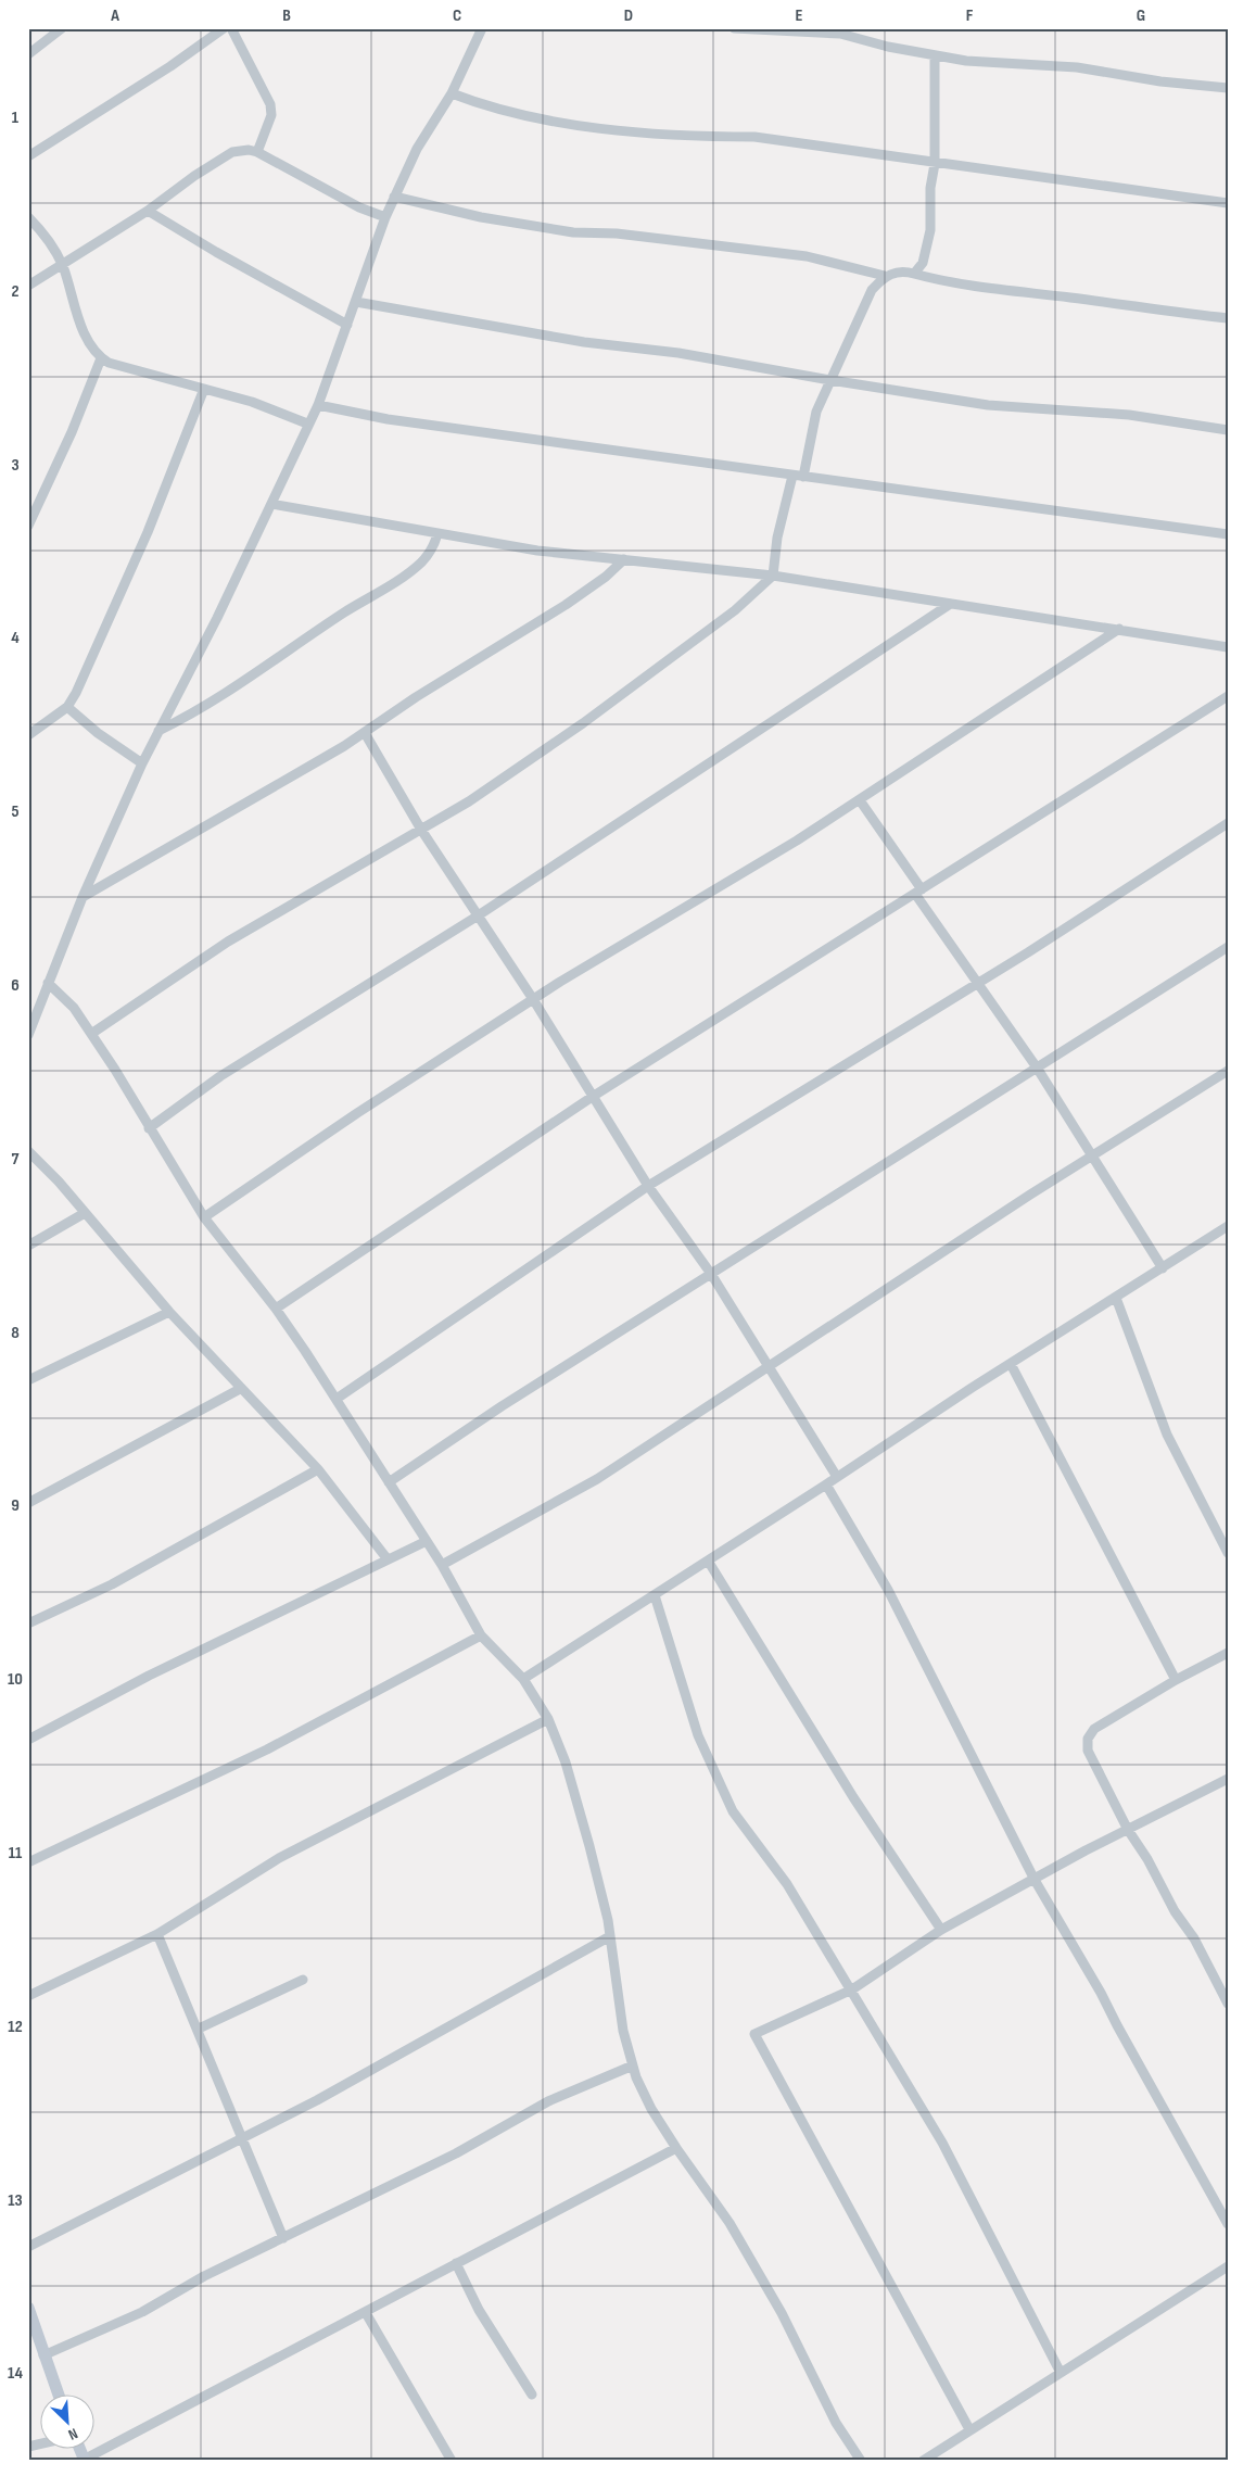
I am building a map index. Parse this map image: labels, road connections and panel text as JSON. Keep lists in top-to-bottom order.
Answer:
{
  "north": "bottom right",
  "grid": {
    "columns": [
      "A",
      "B",
      "C",
      "D",
      "E",
      "F",
      "G"
    ],
    "rows": [
      "1",
      "2",
      "3",
      "4",
      "5",
      "6",
      "7",
      "8",
      "9",
      "10",
      "11",
      "12",
      "13",
      "14"
    ]
  }
}
